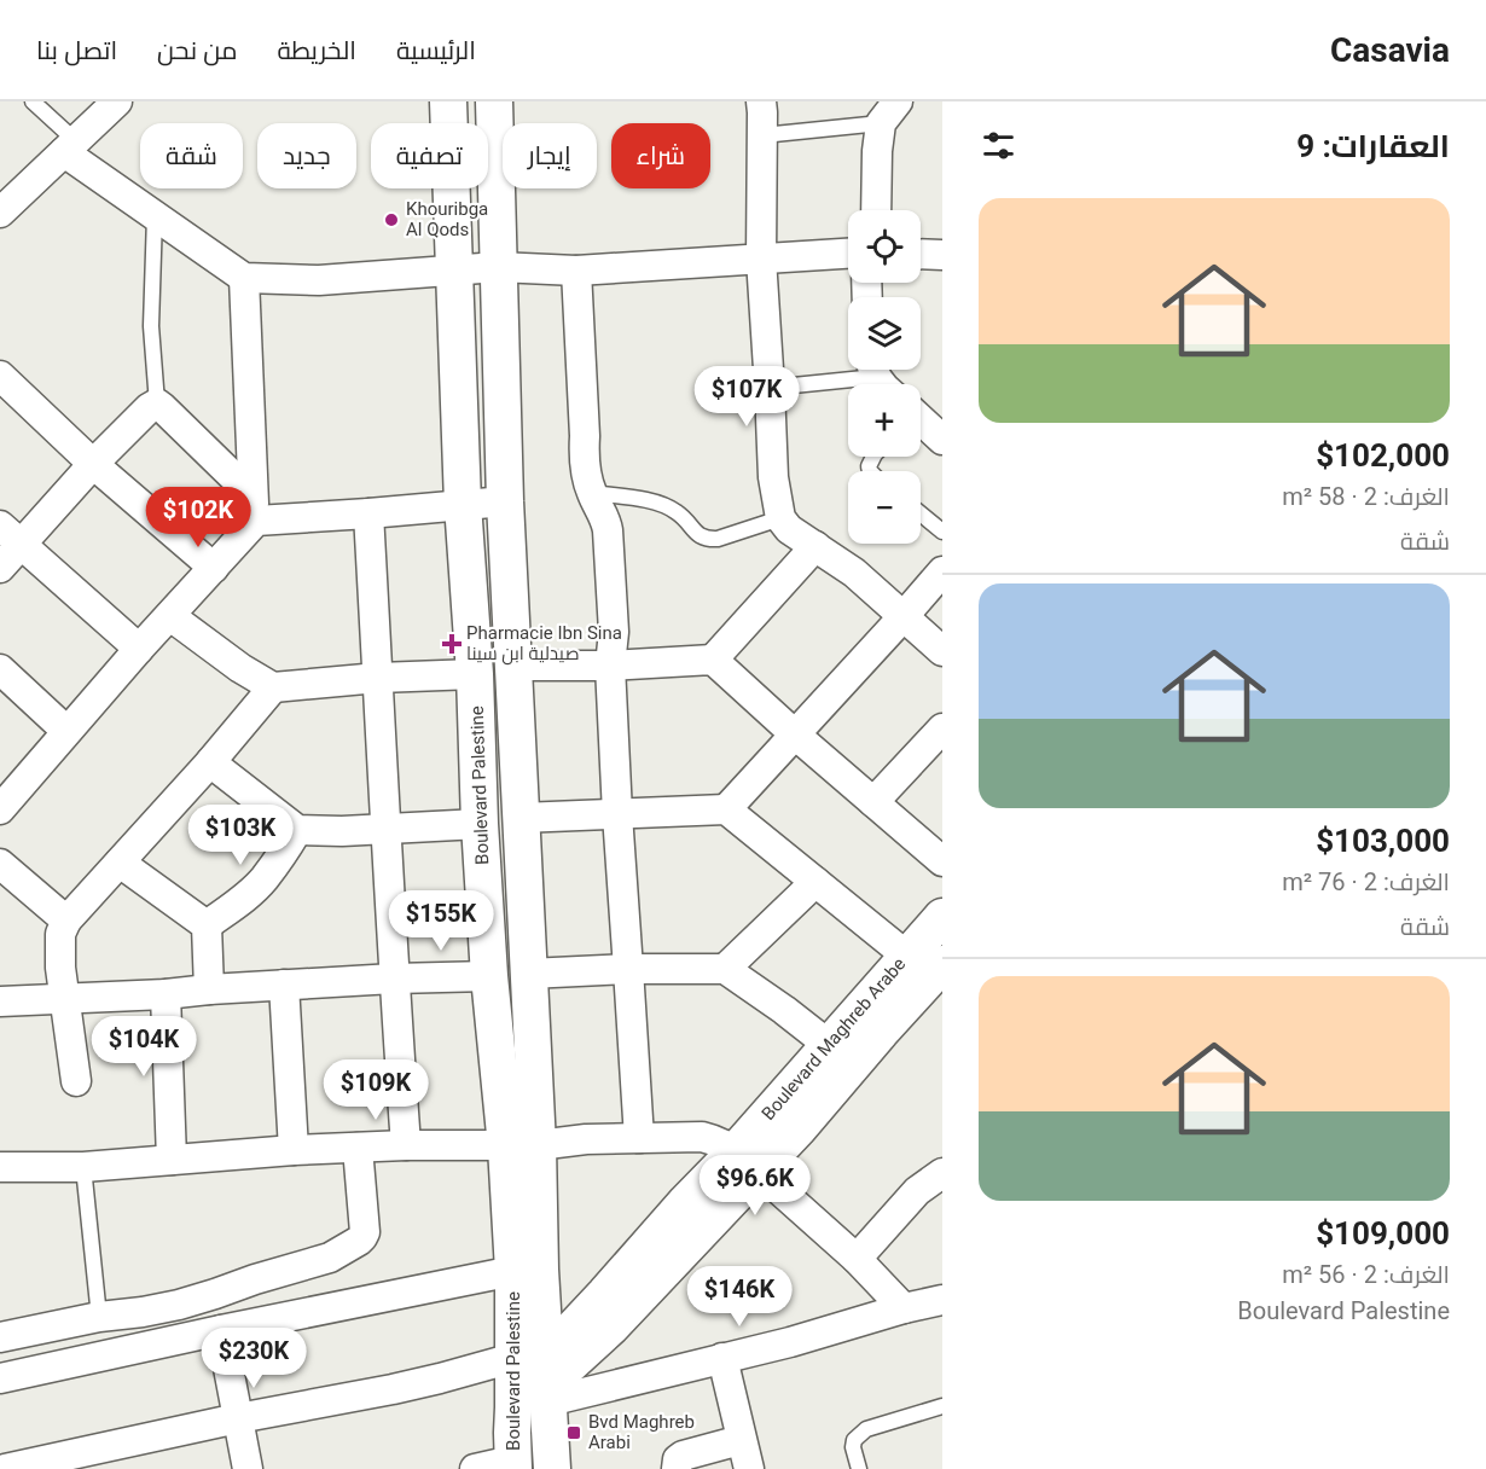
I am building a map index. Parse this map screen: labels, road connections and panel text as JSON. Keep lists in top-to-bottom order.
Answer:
{
  "streets": {
    "street": ["Boulevard Palestine", "Boulevard Maghreb Arabe"]
  },
  "crossings": [
    ["Boulevard Palestine", "Boulevard Maghreb Arabe"]
  ],
  "places": {
    "other": ["Khouribga Al Qods"],
    "health": ["Pharmacie Ibn Sina صيدلية ابن سينا"],
    "transit": ["Bvd Maghreb Arabi"]
  },
  "page": {
    "header": "Casavia",
    "nav": [
      "الرئيسية",
      "الخريطة",
      "من نحن",
      "اتصل بنا"
    ],
    "heading": "العقارات: 9",
    "chip": [
      "شراء",
      "إيجار",
      "تصفية",
      "جديد",
      "شقة"
    ],
    "list": [
      {
        "name": "$102,000",
        "note": "الغرف: 2 · 58 m² · شقة"
      },
      {
        "name": "$103,000",
        "note": "الغرف: 2 · 76 m² · شقة"
      },
      {
        "name": "$109,000",
        "note": "الغرف: 2 · 56 m² · Boulevard Palestine"
      }
    ],
    "map_buttons": ["+", "−"],
    "price": [
      "$107K",
      "$102K",
      "$103K",
      "$155K",
      "$104K",
      "$109K",
      "$96.6K",
      "$146K",
      "$230K"
    ]
  }
}
